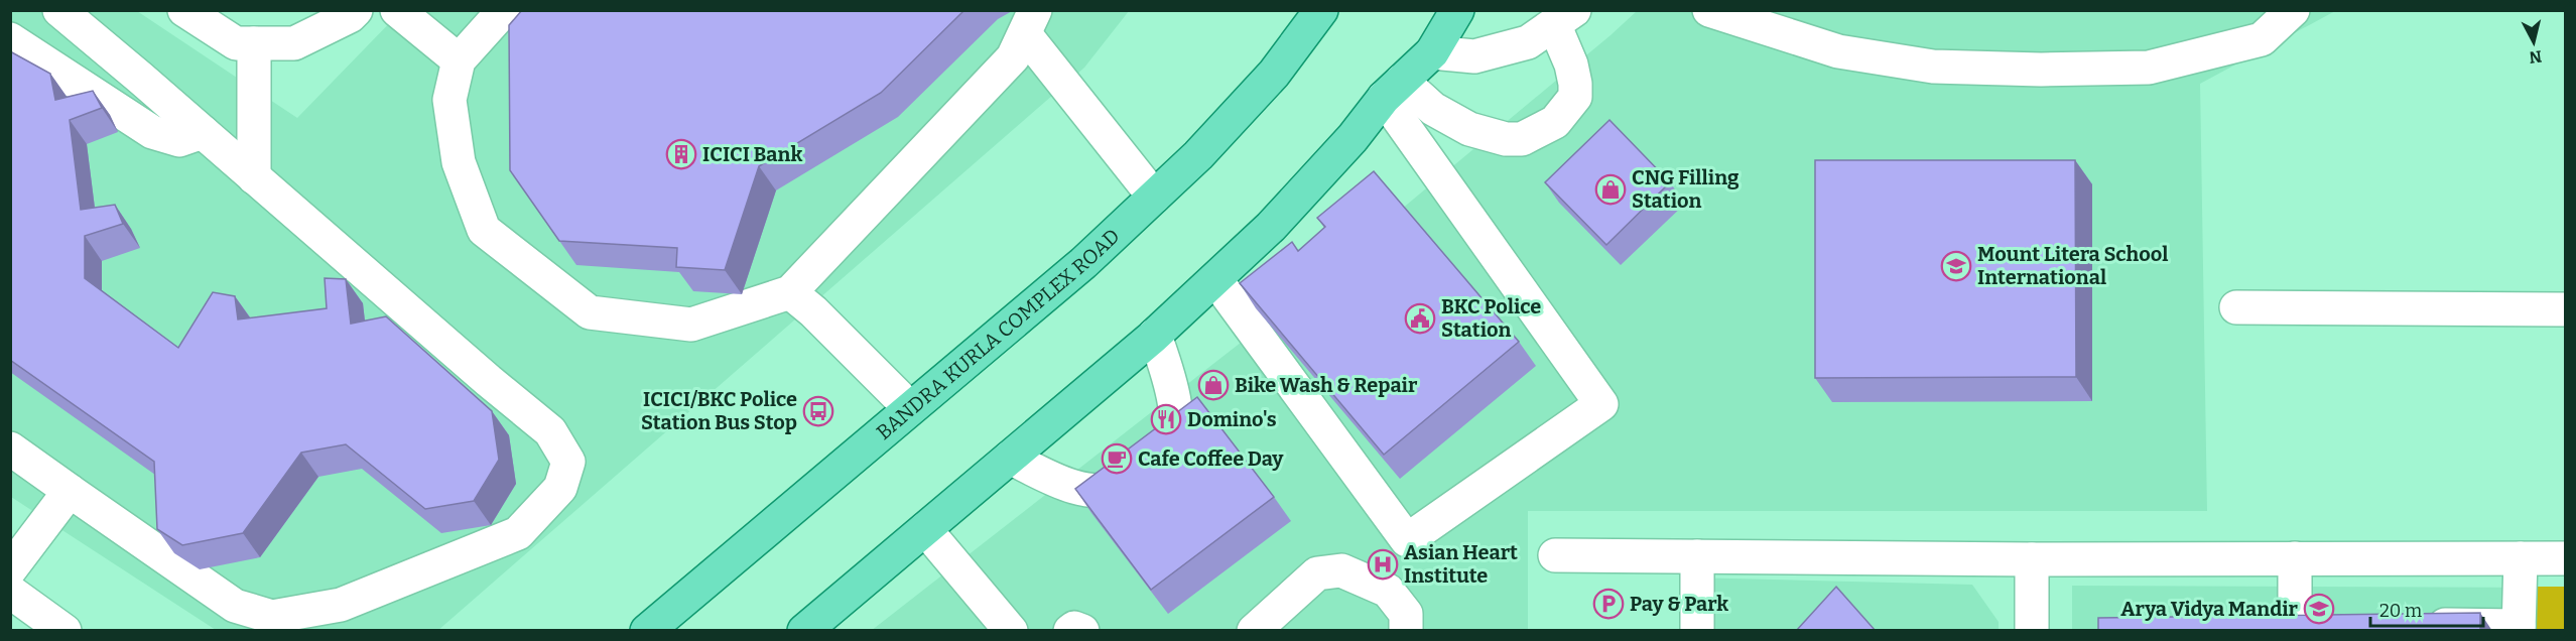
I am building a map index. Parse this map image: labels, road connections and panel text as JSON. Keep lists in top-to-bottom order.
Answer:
{
  "streets": {
    "main road": ["BANDRA KURLA COMPLEX ROAD"]
  },
  "places": {
    "building": ["ICICI Bank"],
    "shop": ["CNG Filling Station", "Bike Wash & Repair"],
    "school or university": ["Mount Litera School International", "Arya Vidya Mandir"],
    "public building": ["BKC Police Station"],
    "bus stop": ["ICICI/BKC Police Station Bus Stop"],
    "restaurant": ["Domino's"],
    "cafe": ["Cafe Coffee Day"],
    "hospital": ["Asian Heart Institute"],
    "parking": ["Pay & Park"]
  },
  "scale_bar": "20 m",
  "north": "bottom"
}
